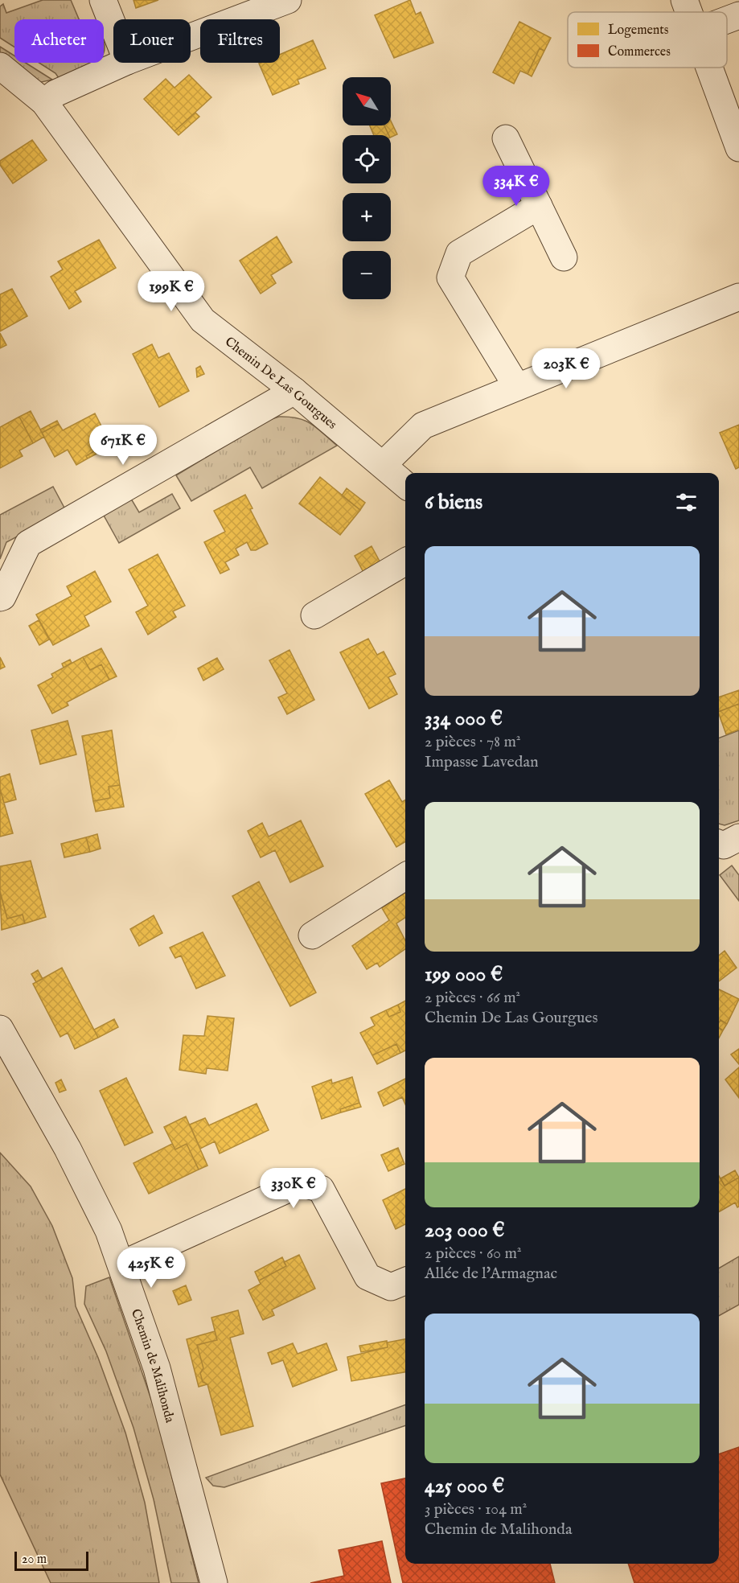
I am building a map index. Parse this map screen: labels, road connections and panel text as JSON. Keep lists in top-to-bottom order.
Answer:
{
  "streets": {
    "street": ["Chemin De Las Gourgues", "Chemin de Malihonda"]
  },
  "legend": ["Logements", "Commerces"],
  "scale_bar": "20 m",
  "north": "top left",
  "page": {
    "chip": ["Acheter", "Louer", "Filtres"],
    "map_buttons": ["+", "−"],
    "price": [
      "334K €",
      "199K €",
      "203K €",
      "671K €",
      "330K €",
      "425K €"
    ],
    "heading": "6 biens",
    "list": [
      {
        "name": "334 000 €",
        "note": "2 pièces · 78 m² · Impasse Lavedan"
      },
      {
        "name": "199 000 €",
        "note": "2 pièces · 66 m² · Chemin De Las Gourgues"
      },
      {
        "name": "203 000 €",
        "note": "2 pièces · 60 m² · Allée de l'Armagnac"
      },
      {
        "name": "425 000 €",
        "note": "3 pièces · 104 m² · Chemin de Malihonda"
      }
    ],
    "scale": "20 m"
  }
}
